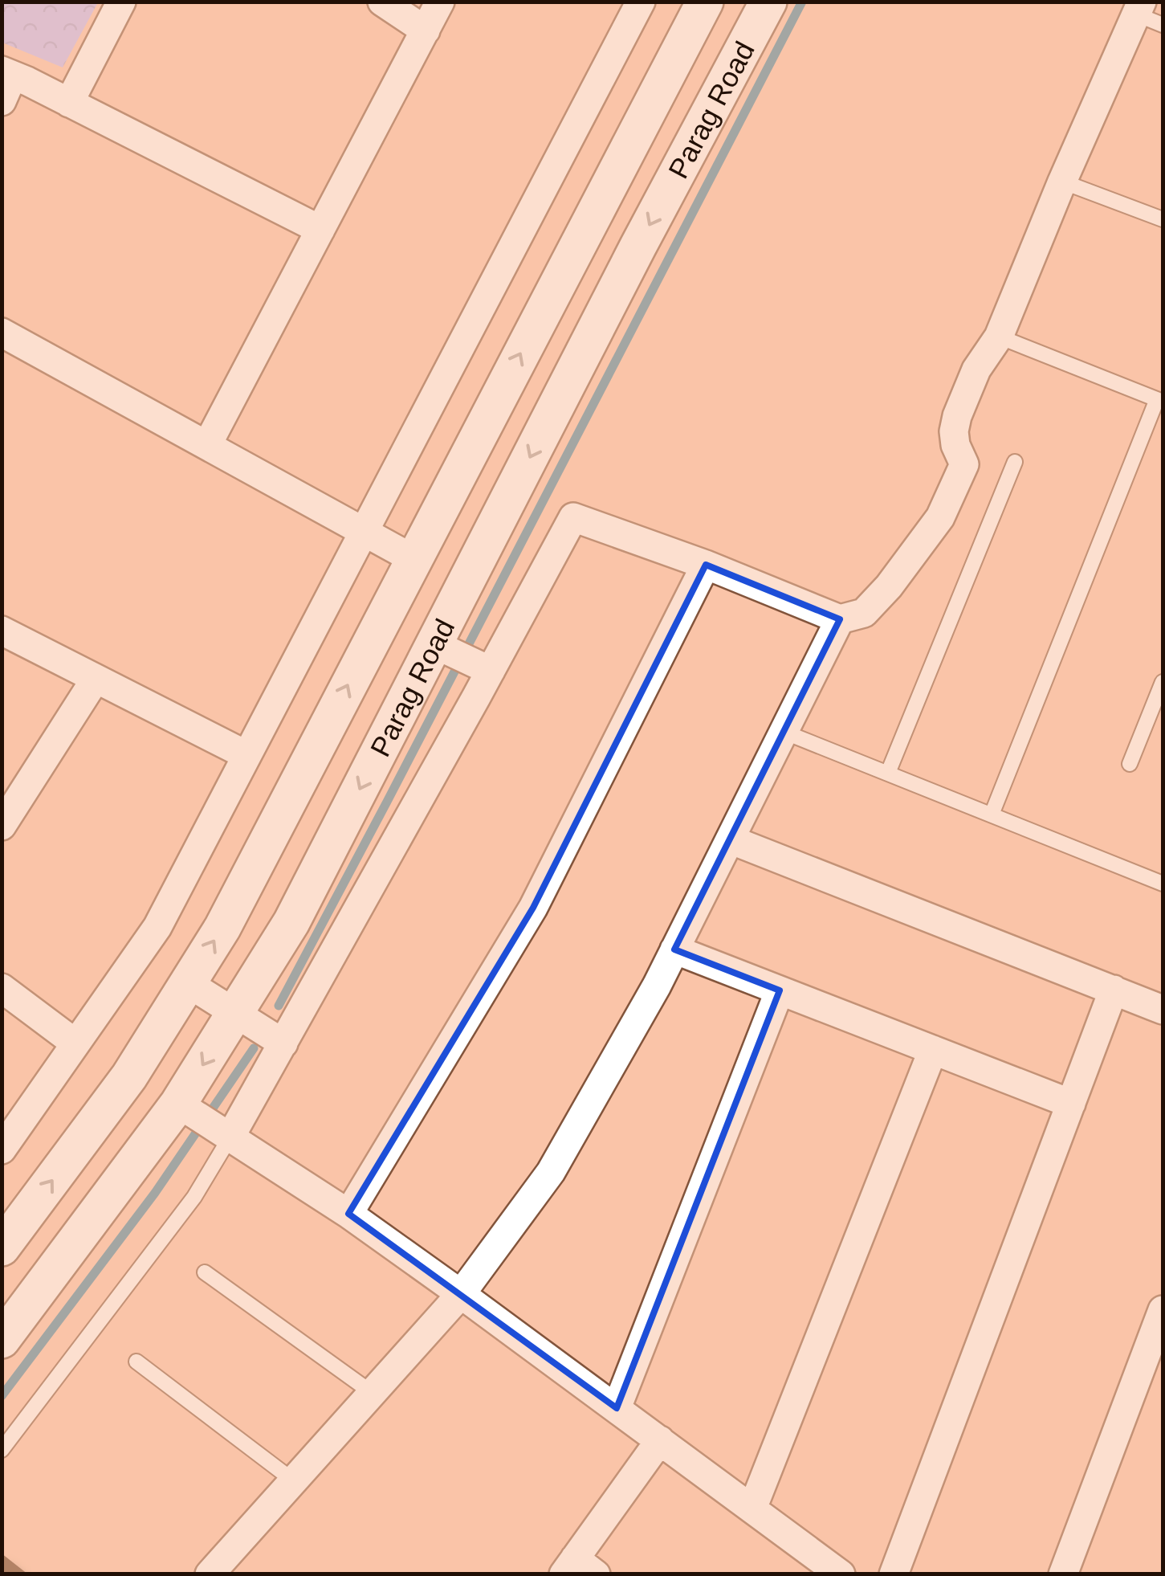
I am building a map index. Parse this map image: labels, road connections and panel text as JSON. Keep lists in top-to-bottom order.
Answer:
{
  "streets": {
    "street": ["Parag Road"]
  }
}
